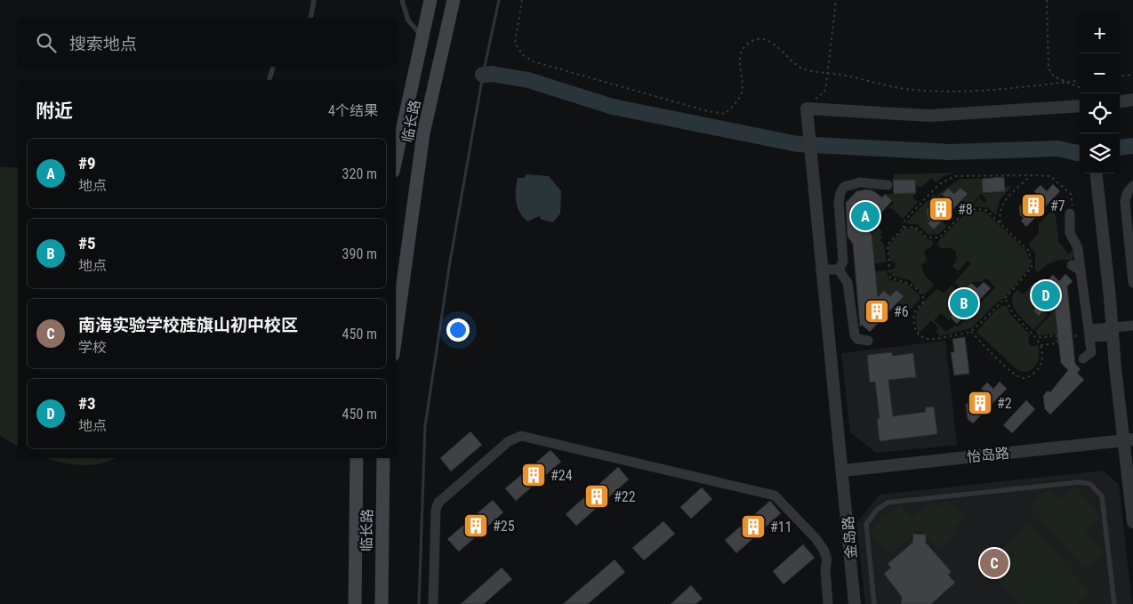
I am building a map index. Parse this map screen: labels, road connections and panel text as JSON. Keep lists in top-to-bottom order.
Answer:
{
  "streets": {
    "main road": ["临长路"],
    "street": ["金岛路"]
  },
  "places": {
    "building": [
      "#7",
      "#8",
      "#6",
      "#2",
      "#24",
      "#22",
      "#25",
      "#11"
    ]
  },
  "page": {
    "map_buttons": ["+", "−"],
    "search": "搜索地点",
    "heading": ["附近", "4个结果"],
    "list": [
      {
        "mark": "A",
        "name": "#9",
        "note": "地点",
        "value": "320 m"
      },
      {
        "mark": "B",
        "name": "#5",
        "note": "地点",
        "value": "390 m"
      },
      {
        "mark": "C",
        "name": "南海实验学校旌旗山初中校区",
        "note": "学校",
        "value": "450 m"
      },
      {
        "mark": "D",
        "name": "#3",
        "note": "地点",
        "value": "450 m"
      }
    ],
    "pins": [
      "A",
      "D",
      "B",
      "C"
    ]
  }
}
